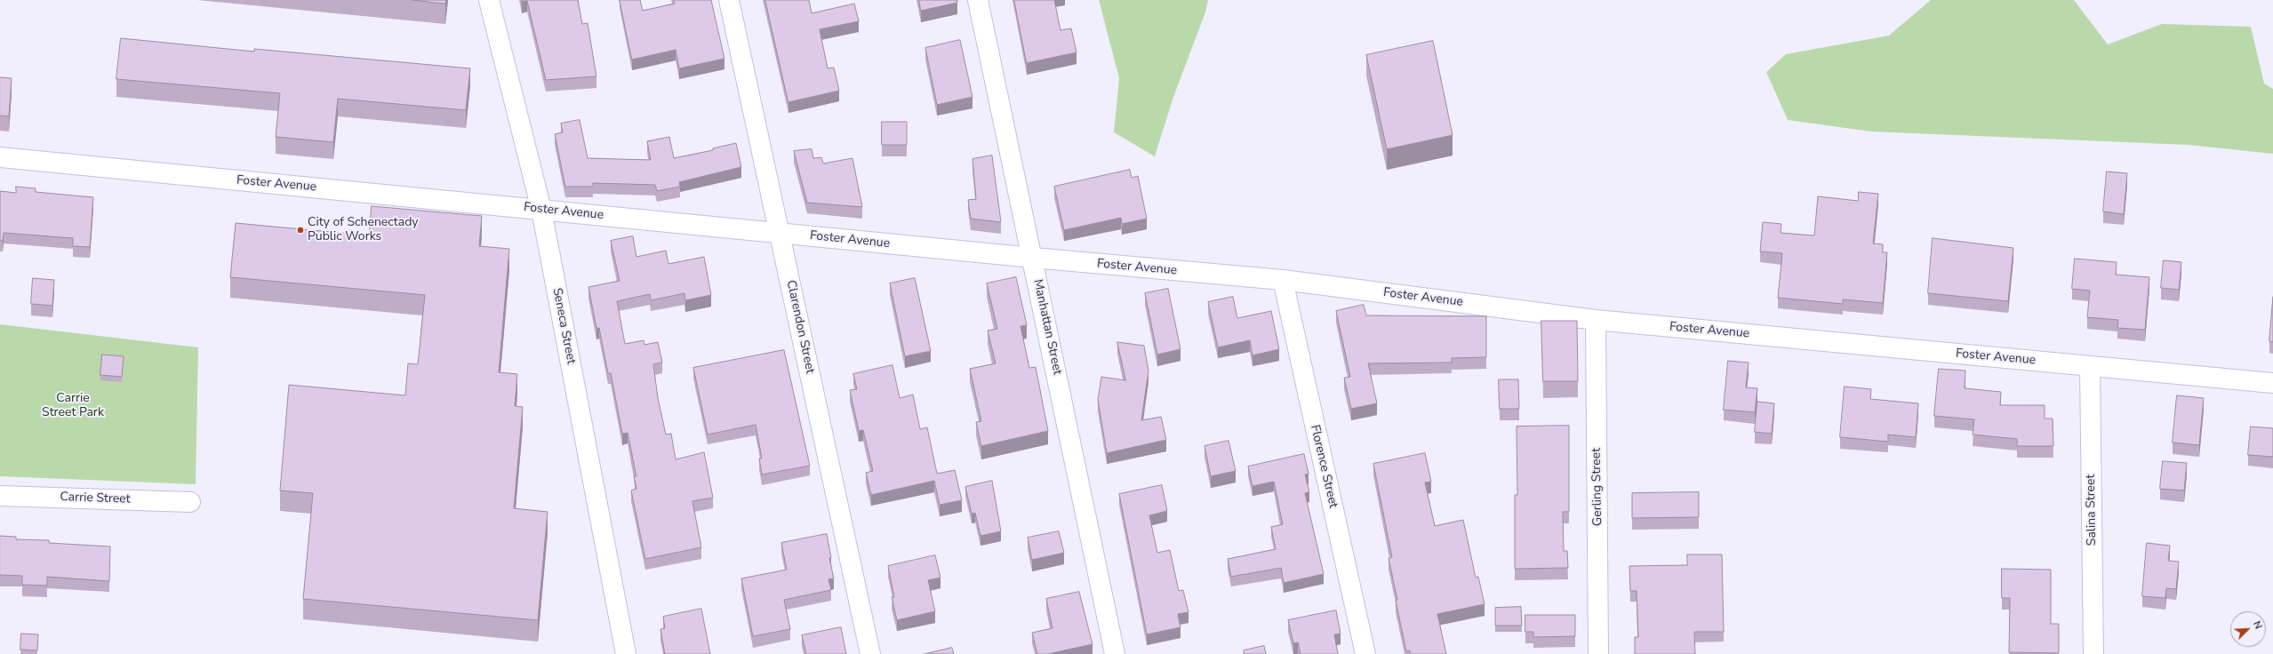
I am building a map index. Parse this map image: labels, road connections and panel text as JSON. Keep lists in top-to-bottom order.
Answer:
{
  "streets": {
    "street": [
      "Foster Avenue",
      "Seneca Street",
      "Clarendon Street",
      "Manhattan Street",
      "Florence Street",
      "Gerling Street",
      "Carrie Street",
      "Salina Street"
    ]
  },
  "crossings": [
    ["Foster Avenue", "Seneca Street"],
    ["Foster Avenue", "Clarendon Street"],
    ["Foster Avenue", "Manhattan Street"],
    ["Foster Avenue", "Florence Street"],
    ["Foster Avenue", "Gerling Street"],
    ["Foster Avenue", "Salina Street"]
  ],
  "parks": ["Carrie Street Park"],
  "places": ["City of Schenectady Public Works"],
  "north": "top right"
}
